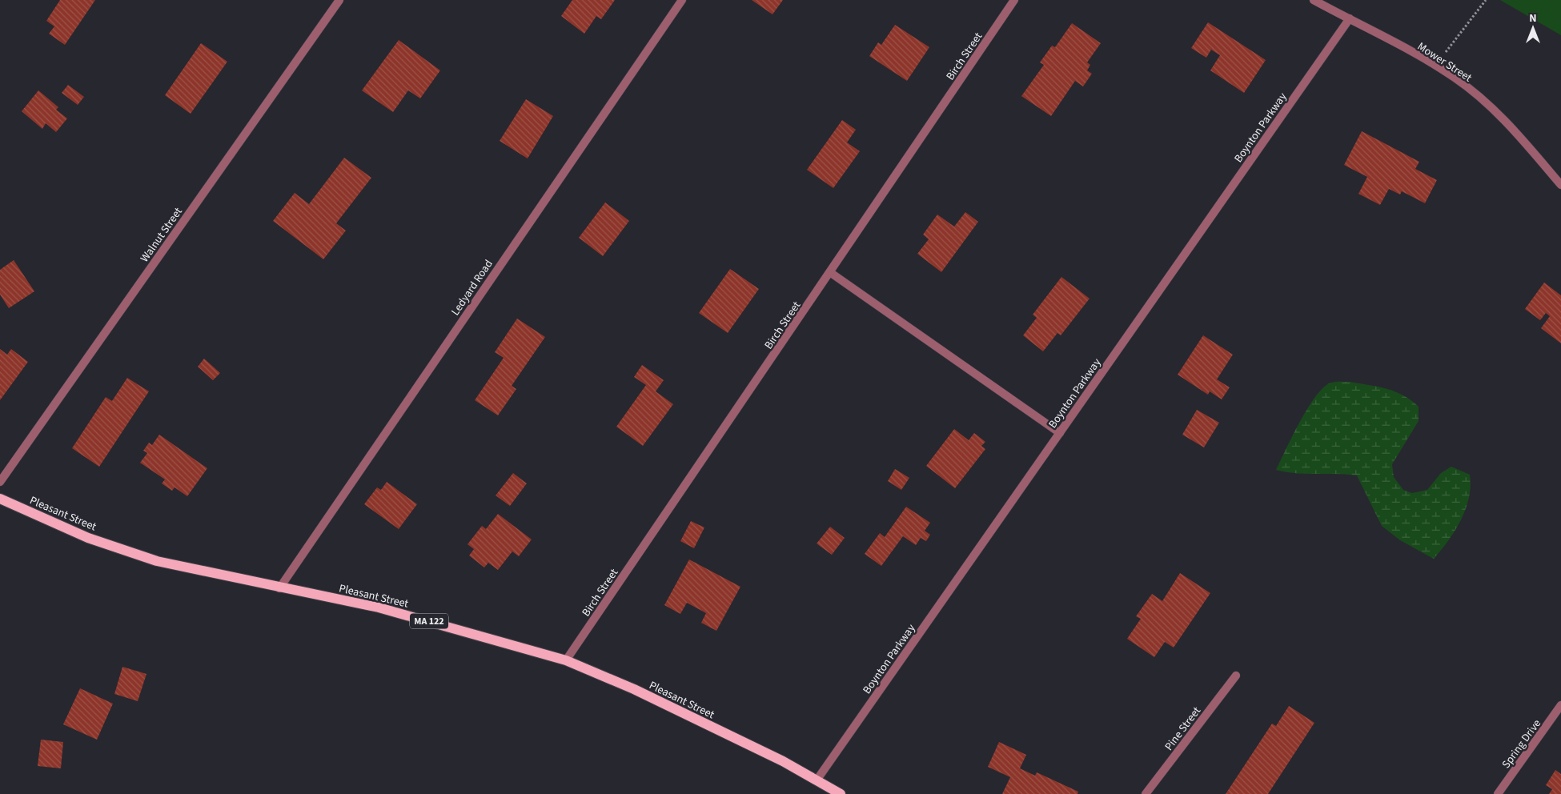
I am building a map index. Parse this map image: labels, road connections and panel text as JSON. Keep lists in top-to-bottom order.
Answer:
{
  "streets": {
    "main road": ["Pleasant Street", "MA 122"],
    "street": [
      "Birch Street",
      "Mower Street",
      "Boynton Parkway",
      "Walnut Street",
      "Ledyard Road",
      "Pine Street",
      "Spring Drive"
    ]
  },
  "crossings": [
    ["Birch Street", "Pleasant Street"],
    ["Mower Street", "Boynton Parkway"],
    ["Boynton Parkway", "Pleasant Street"],
    ["Ledyard Road", "Pleasant Street"]
  ],
  "north": "top"
}
